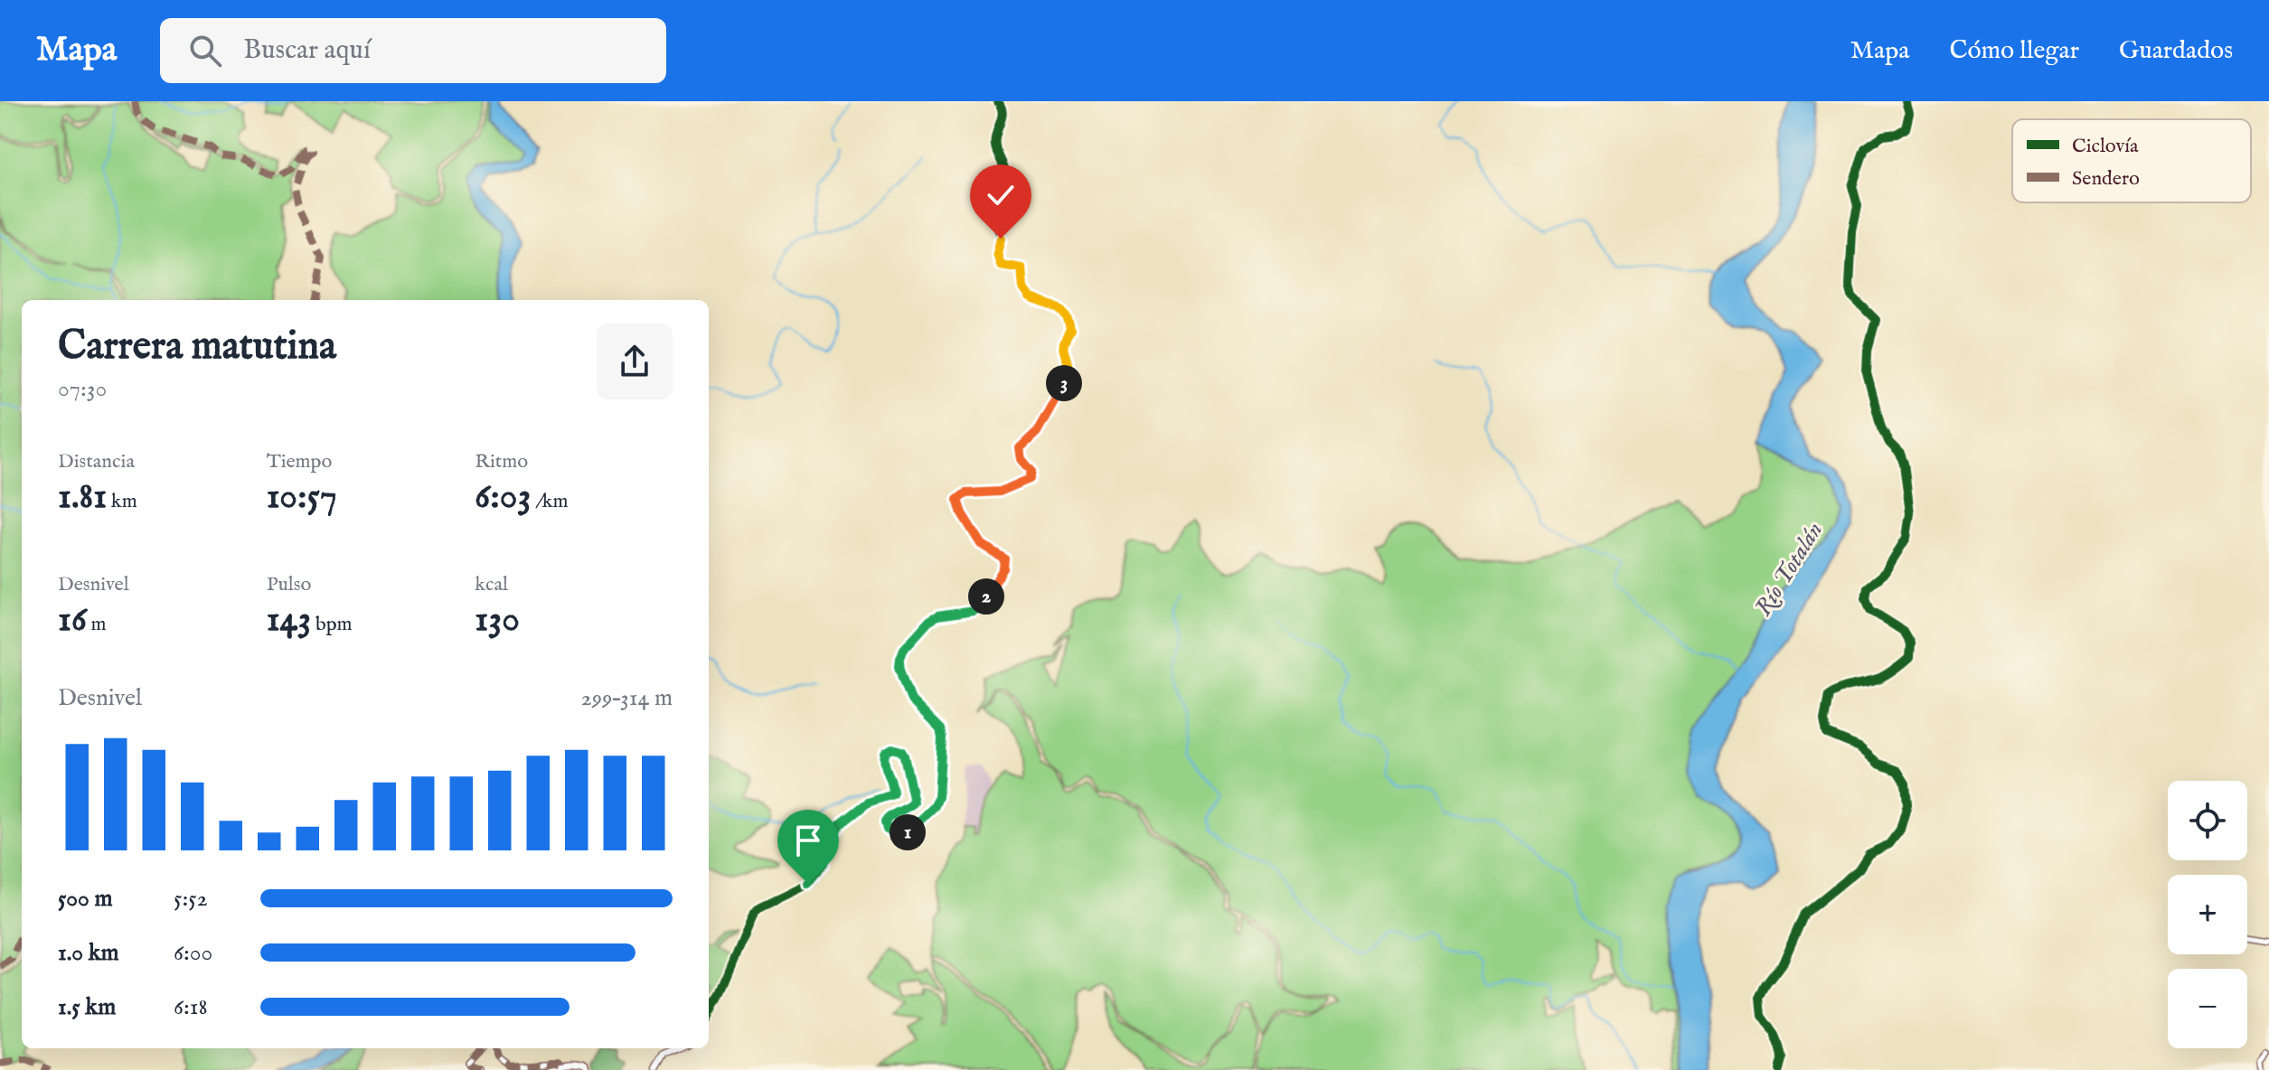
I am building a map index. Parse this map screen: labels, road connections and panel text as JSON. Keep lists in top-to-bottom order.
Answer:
{
  "water": ["Río Totalán"],
  "legend": ["Ciclovía", "Sendero"],
  "page": {
    "header": "Mapa",
    "search": "Buscar aquí",
    "nav": ["Mapa", "Cómo llegar", "Guardados"],
    "heading": ["Carrera matutina", "07:30"],
    "pins": ["3", "2", "1"],
    "stats": [
      ["Distancia", "1.81 km"],
      ["Tiempo", "10:57"],
      ["Ritmo", "6:03 /km"],
      ["Desnivel", "16 m"],
      ["Pulso", "143 bpm"],
      ["kcal", "130"]
    ],
    "chart": ["Desnivel", "299–314 m"],
    "map_buttons": ["+", "−"],
    "list": [
      {
        "name": "500 m",
        "note": "5:52"
      },
      {
        "name": "1.0 km",
        "note": "6:00"
      },
      {
        "name": "1.5 km",
        "note": "6:18"
      }
    ]
  }
}
